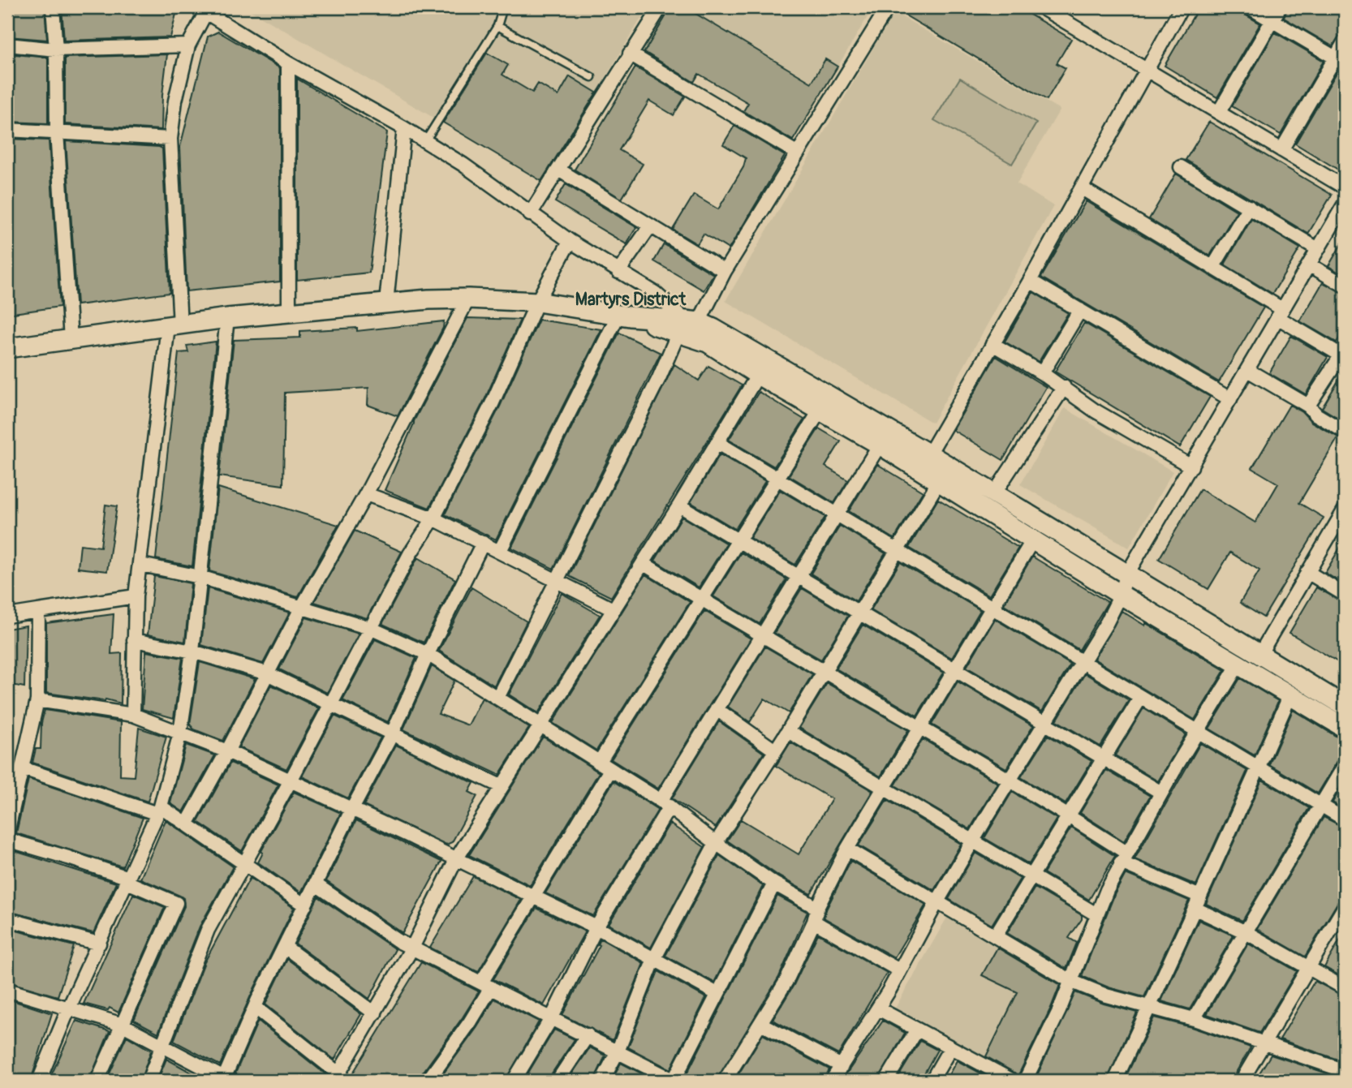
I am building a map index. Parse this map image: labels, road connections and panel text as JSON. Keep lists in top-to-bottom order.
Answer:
{
  "districts": ["Martyrs District"]
}
